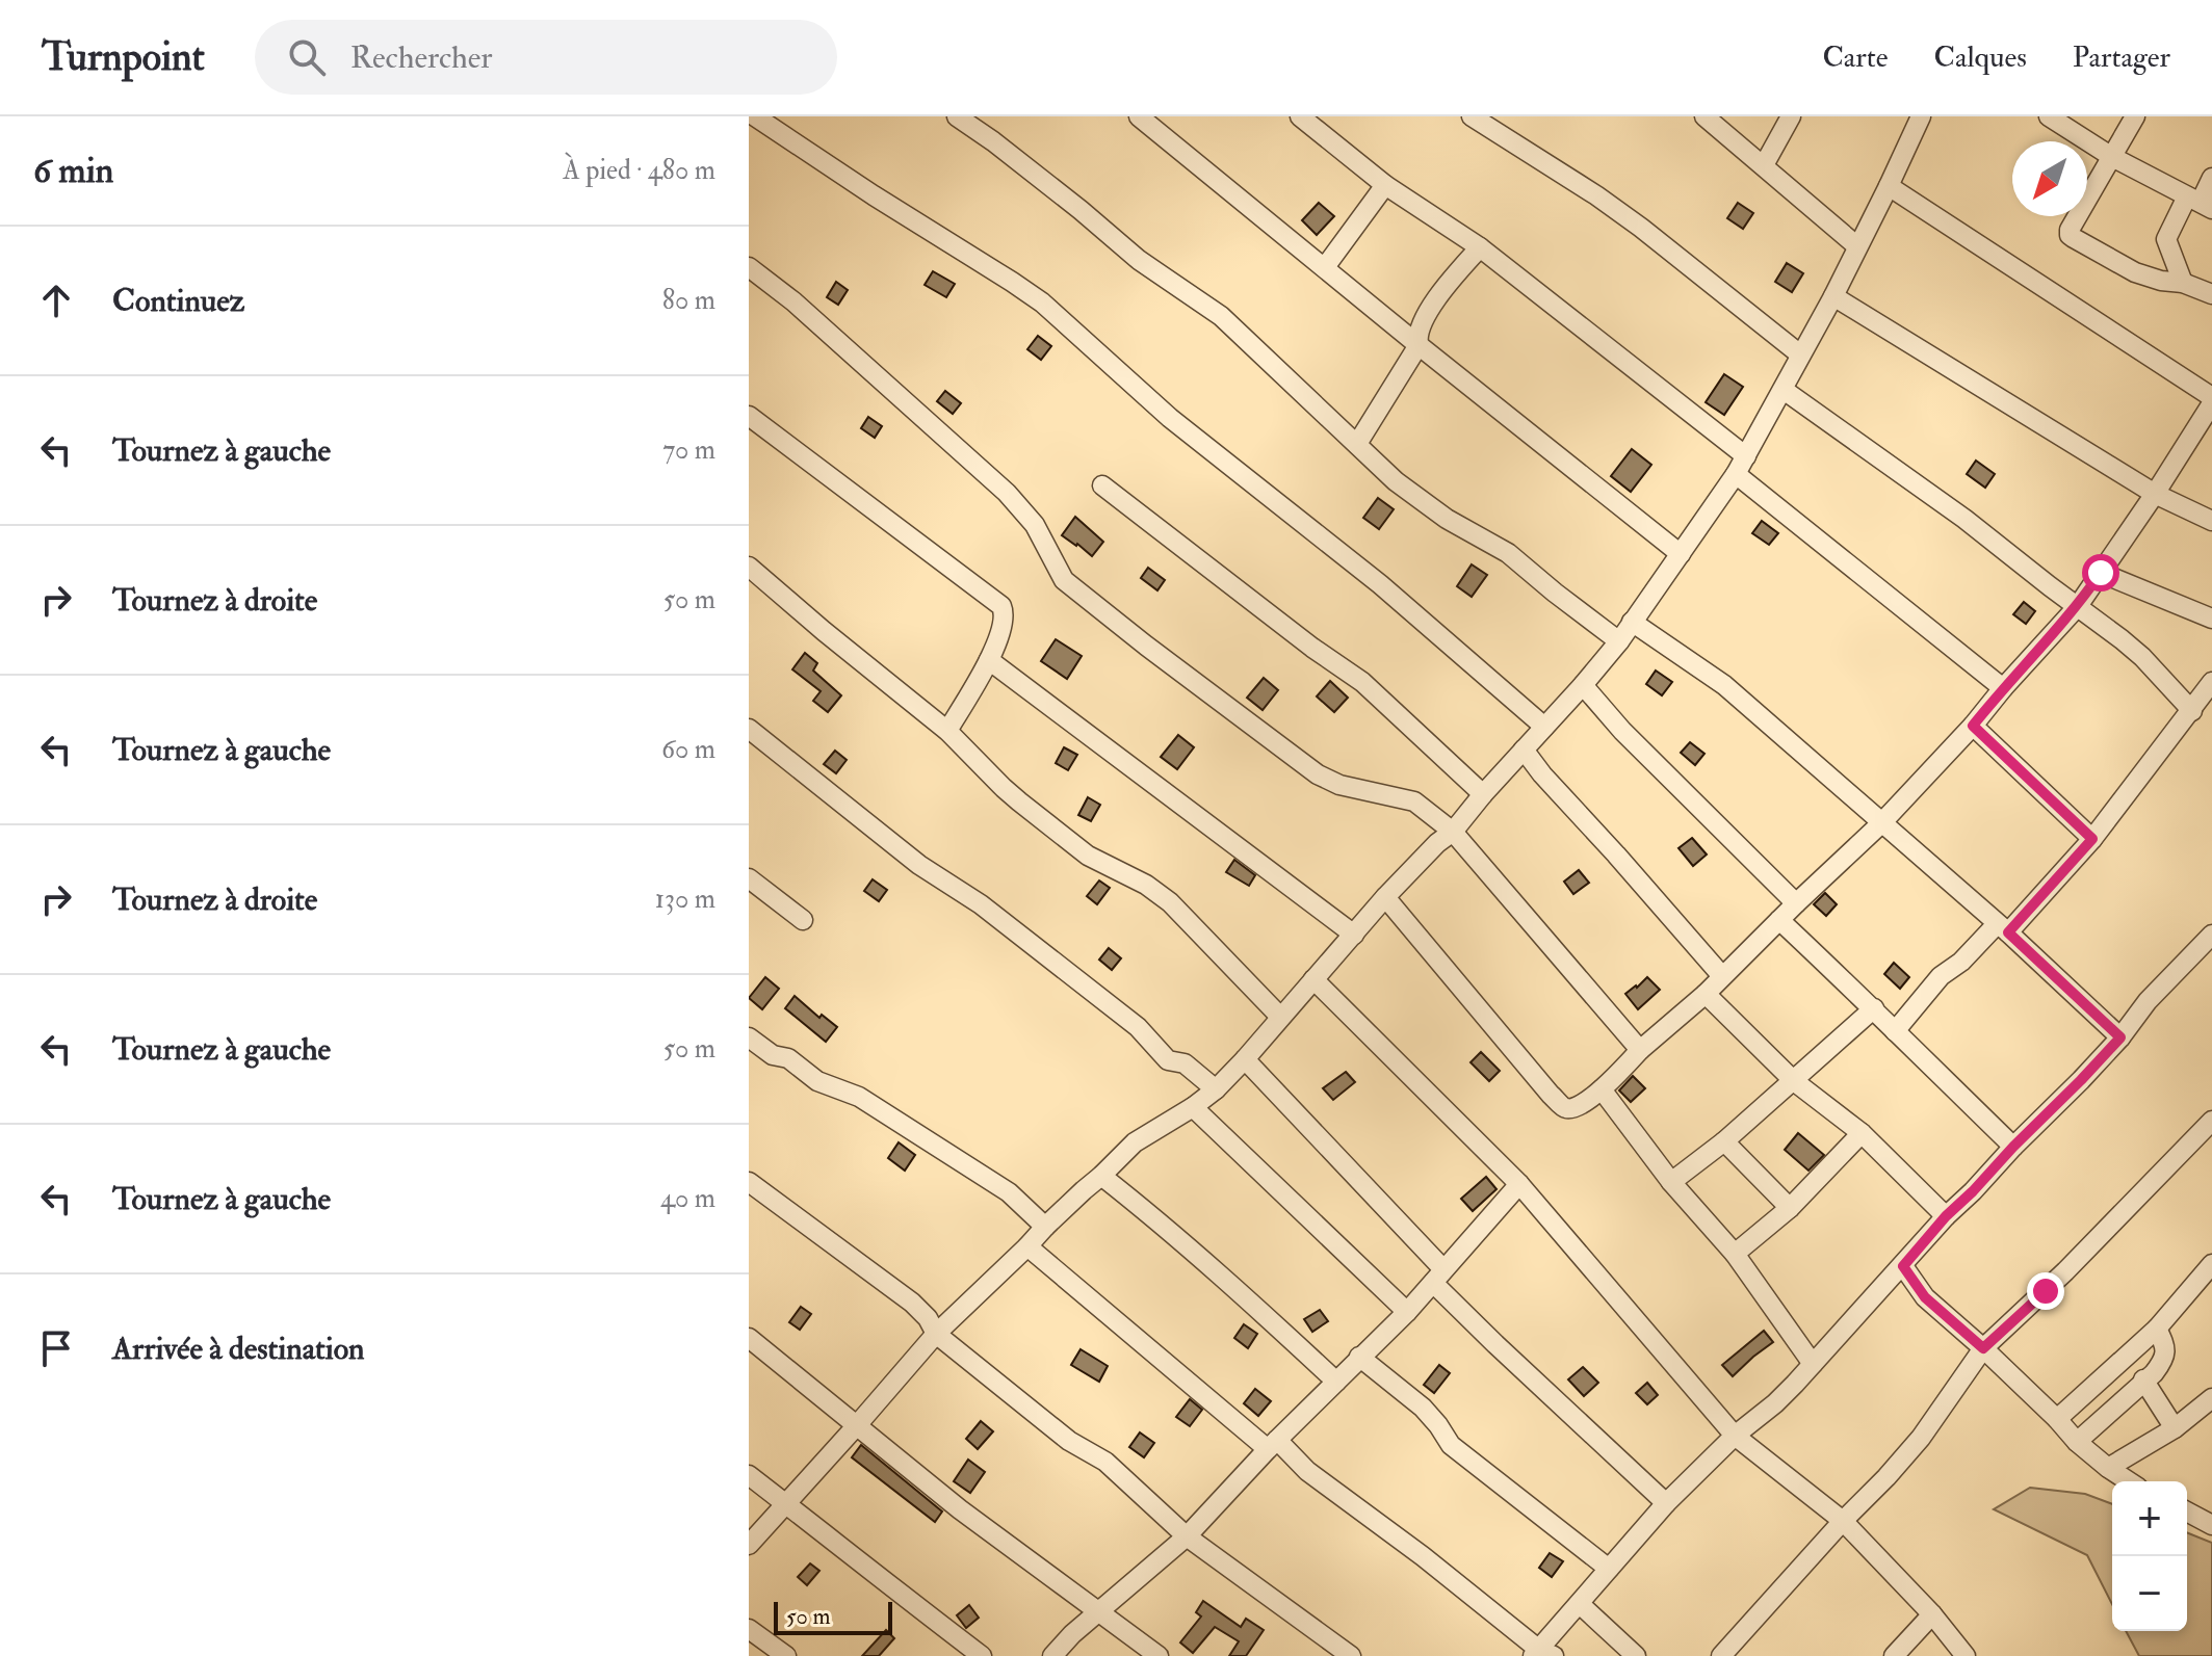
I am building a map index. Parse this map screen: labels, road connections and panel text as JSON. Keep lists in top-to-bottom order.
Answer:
{
  "scale_bar": "50 m",
  "north": "bottom left",
  "page": {
    "header": "Turnpoint",
    "search": "Rechercher",
    "nav": ["Carte", "Calques", "Partager"],
    "heading": ["6 min", "À pied · 480 m"],
    "list": [
      ["Continuez", "80 m"],
      ["Tournez à gauche", "70 m"],
      ["Tournez à droite", "50 m"],
      ["Tournez à gauche", "60 m"],
      ["Tournez à droite", "130 m"],
      ["Tournez à gauche", "50 m"],
      ["Tournez à gauche", "40 m"],
      "Arrivée à destination"
    ],
    "map_buttons": ["+", "−"],
    "scale": "50 m"
  }
}
